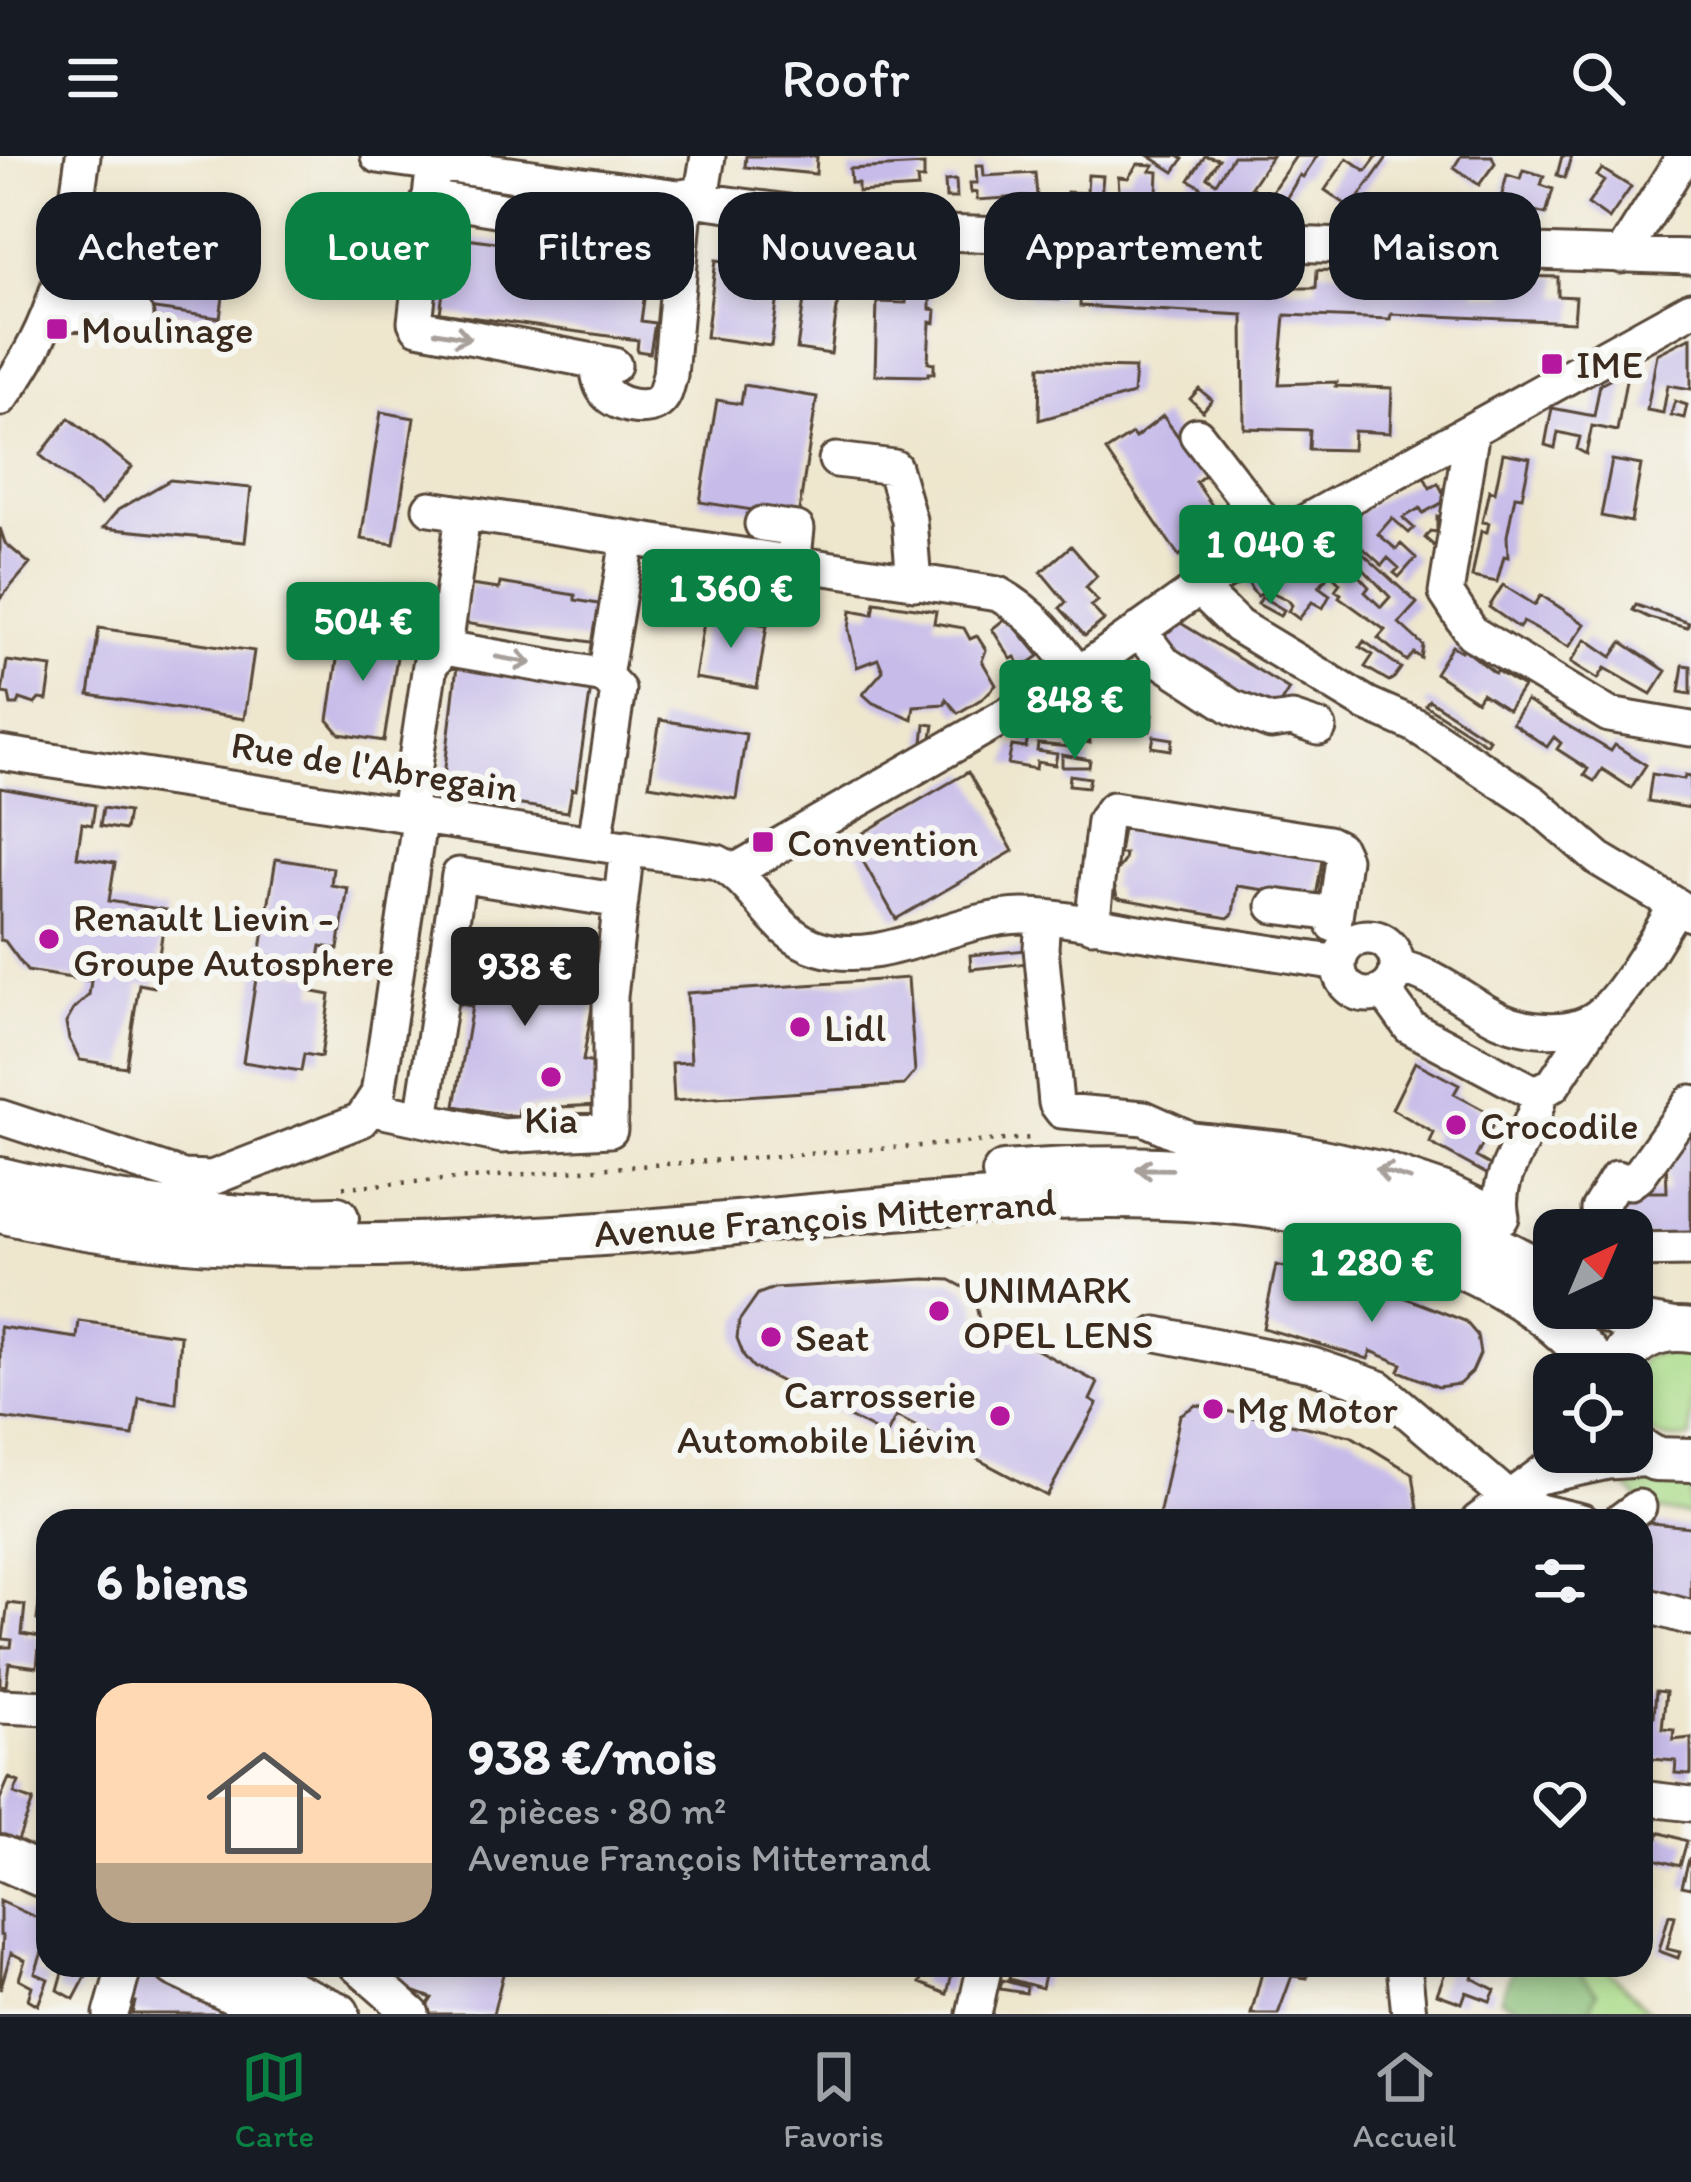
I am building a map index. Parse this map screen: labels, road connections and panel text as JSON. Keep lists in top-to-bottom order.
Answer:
{
  "streets": {
    "main road": ["Avenue François Mitterrand"],
    "street": ["Rue de l'Abregain"]
  },
  "places": {
    "transit": ["Moulinage", "IME", "Convention"],
    "other": [
      "Renault Lievin - Groupe Autosphere",
      "Lidl",
      "Kia",
      "Crocodile",
      "UNIMARK OPEL LENS",
      "Seat",
      "Mg Motor",
      "Carrosserie Automobile Liévin"
    ]
  },
  "north": "top right",
  "page": {
    "header": "Roofr",
    "chip": [
      "Acheter",
      "Louer",
      "Filtres",
      "Nouveau",
      "Appartement",
      "Maison"
    ],
    "price": [
      "1 040 €",
      "1 360 €",
      "504 €",
      "848 €",
      "938 €",
      "1 280 €"
    ],
    "heading": "6 biens",
    "list": [
      {
        "name": "938 €/mois",
        "note": "2 pièces · 80 m² · Avenue François Mitterrand"
      }
    ],
    "tabs": ["Carte", "Favoris", "Accueil"]
  }
}
